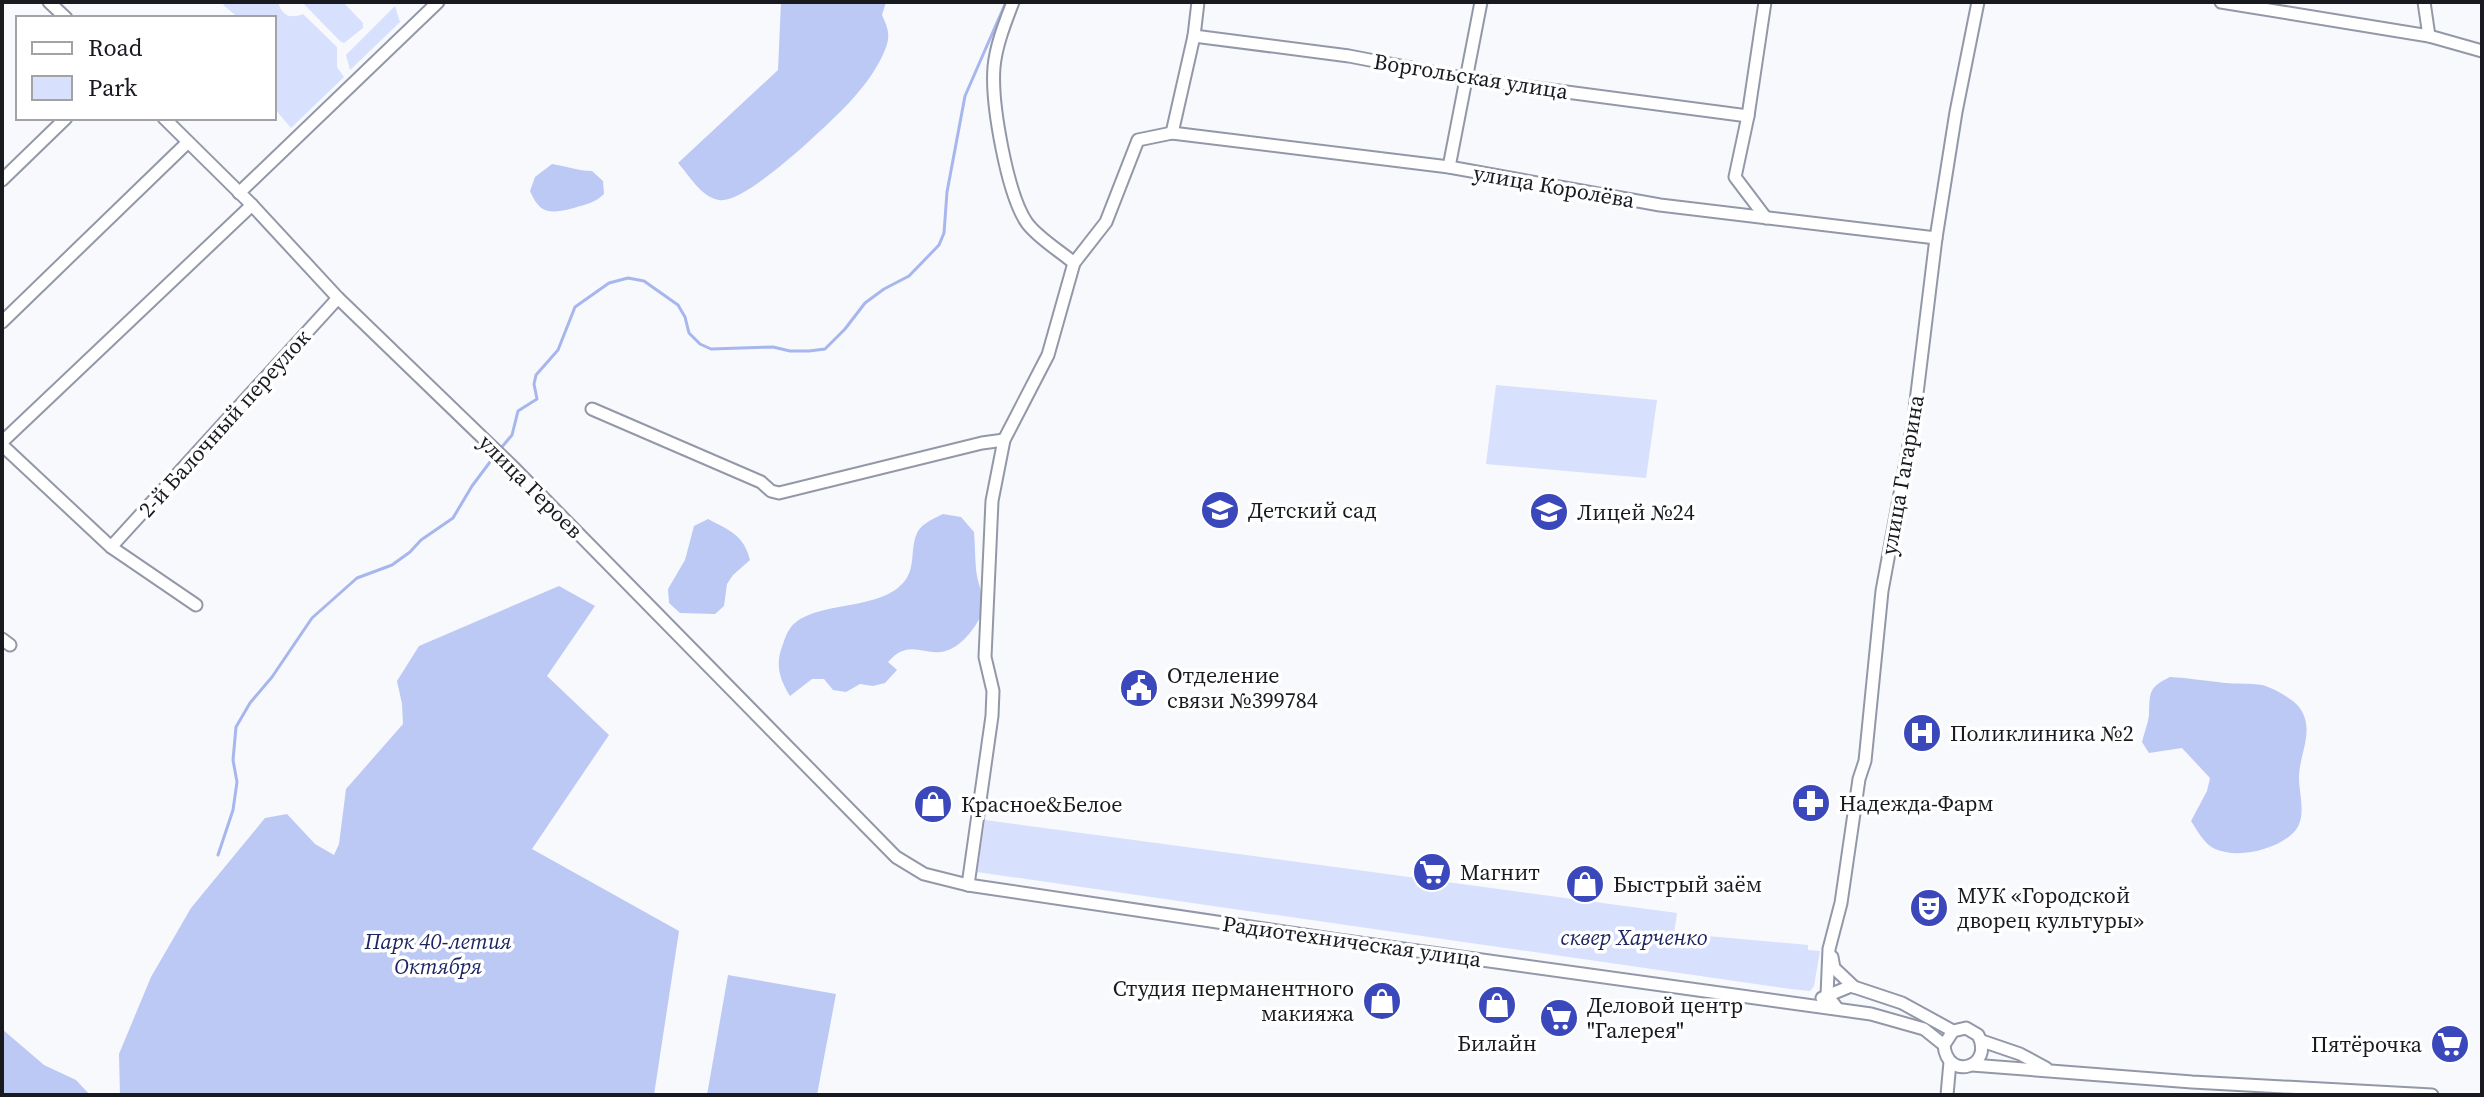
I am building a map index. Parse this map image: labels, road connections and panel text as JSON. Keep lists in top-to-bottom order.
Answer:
{
  "streets": {
    "street": [
      "Воргольская улица",
      "улица Королёва",
      "2-й Балочный переулок",
      "улица Гагарина",
      "улица Героев",
      "Радиотехническая улица"
    ]
  },
  "crossings": [
    ["улица Королёва", "улица Гагарина"],
    ["2-й Балочный переулок", "улица Героев"],
    ["улица Героев", "Радиотехническая улица"]
  ],
  "parks": ["сквер Харченко", "Парк 40-летия Октября"],
  "places": {
    "school or university": ["Детский сад", "Лицей №24"],
    "public building": ["Отделение связи №399784"],
    "hospital": ["Поликлиника №2"],
    "pharmacy": ["Надежда-Фарм"],
    "shop": [
      "Красное&Белое",
      "Быстрый заём",
      "Студия перманентного макияжа",
      "Билайн"
    ],
    "supermarket": ["Магнит", "Деловой центр \"Галерея\"", "Пятёрочка"],
    "theatre": ["МУК «Городской дворец культуры»"]
  },
  "legend": ["Road", "Park"]
}
